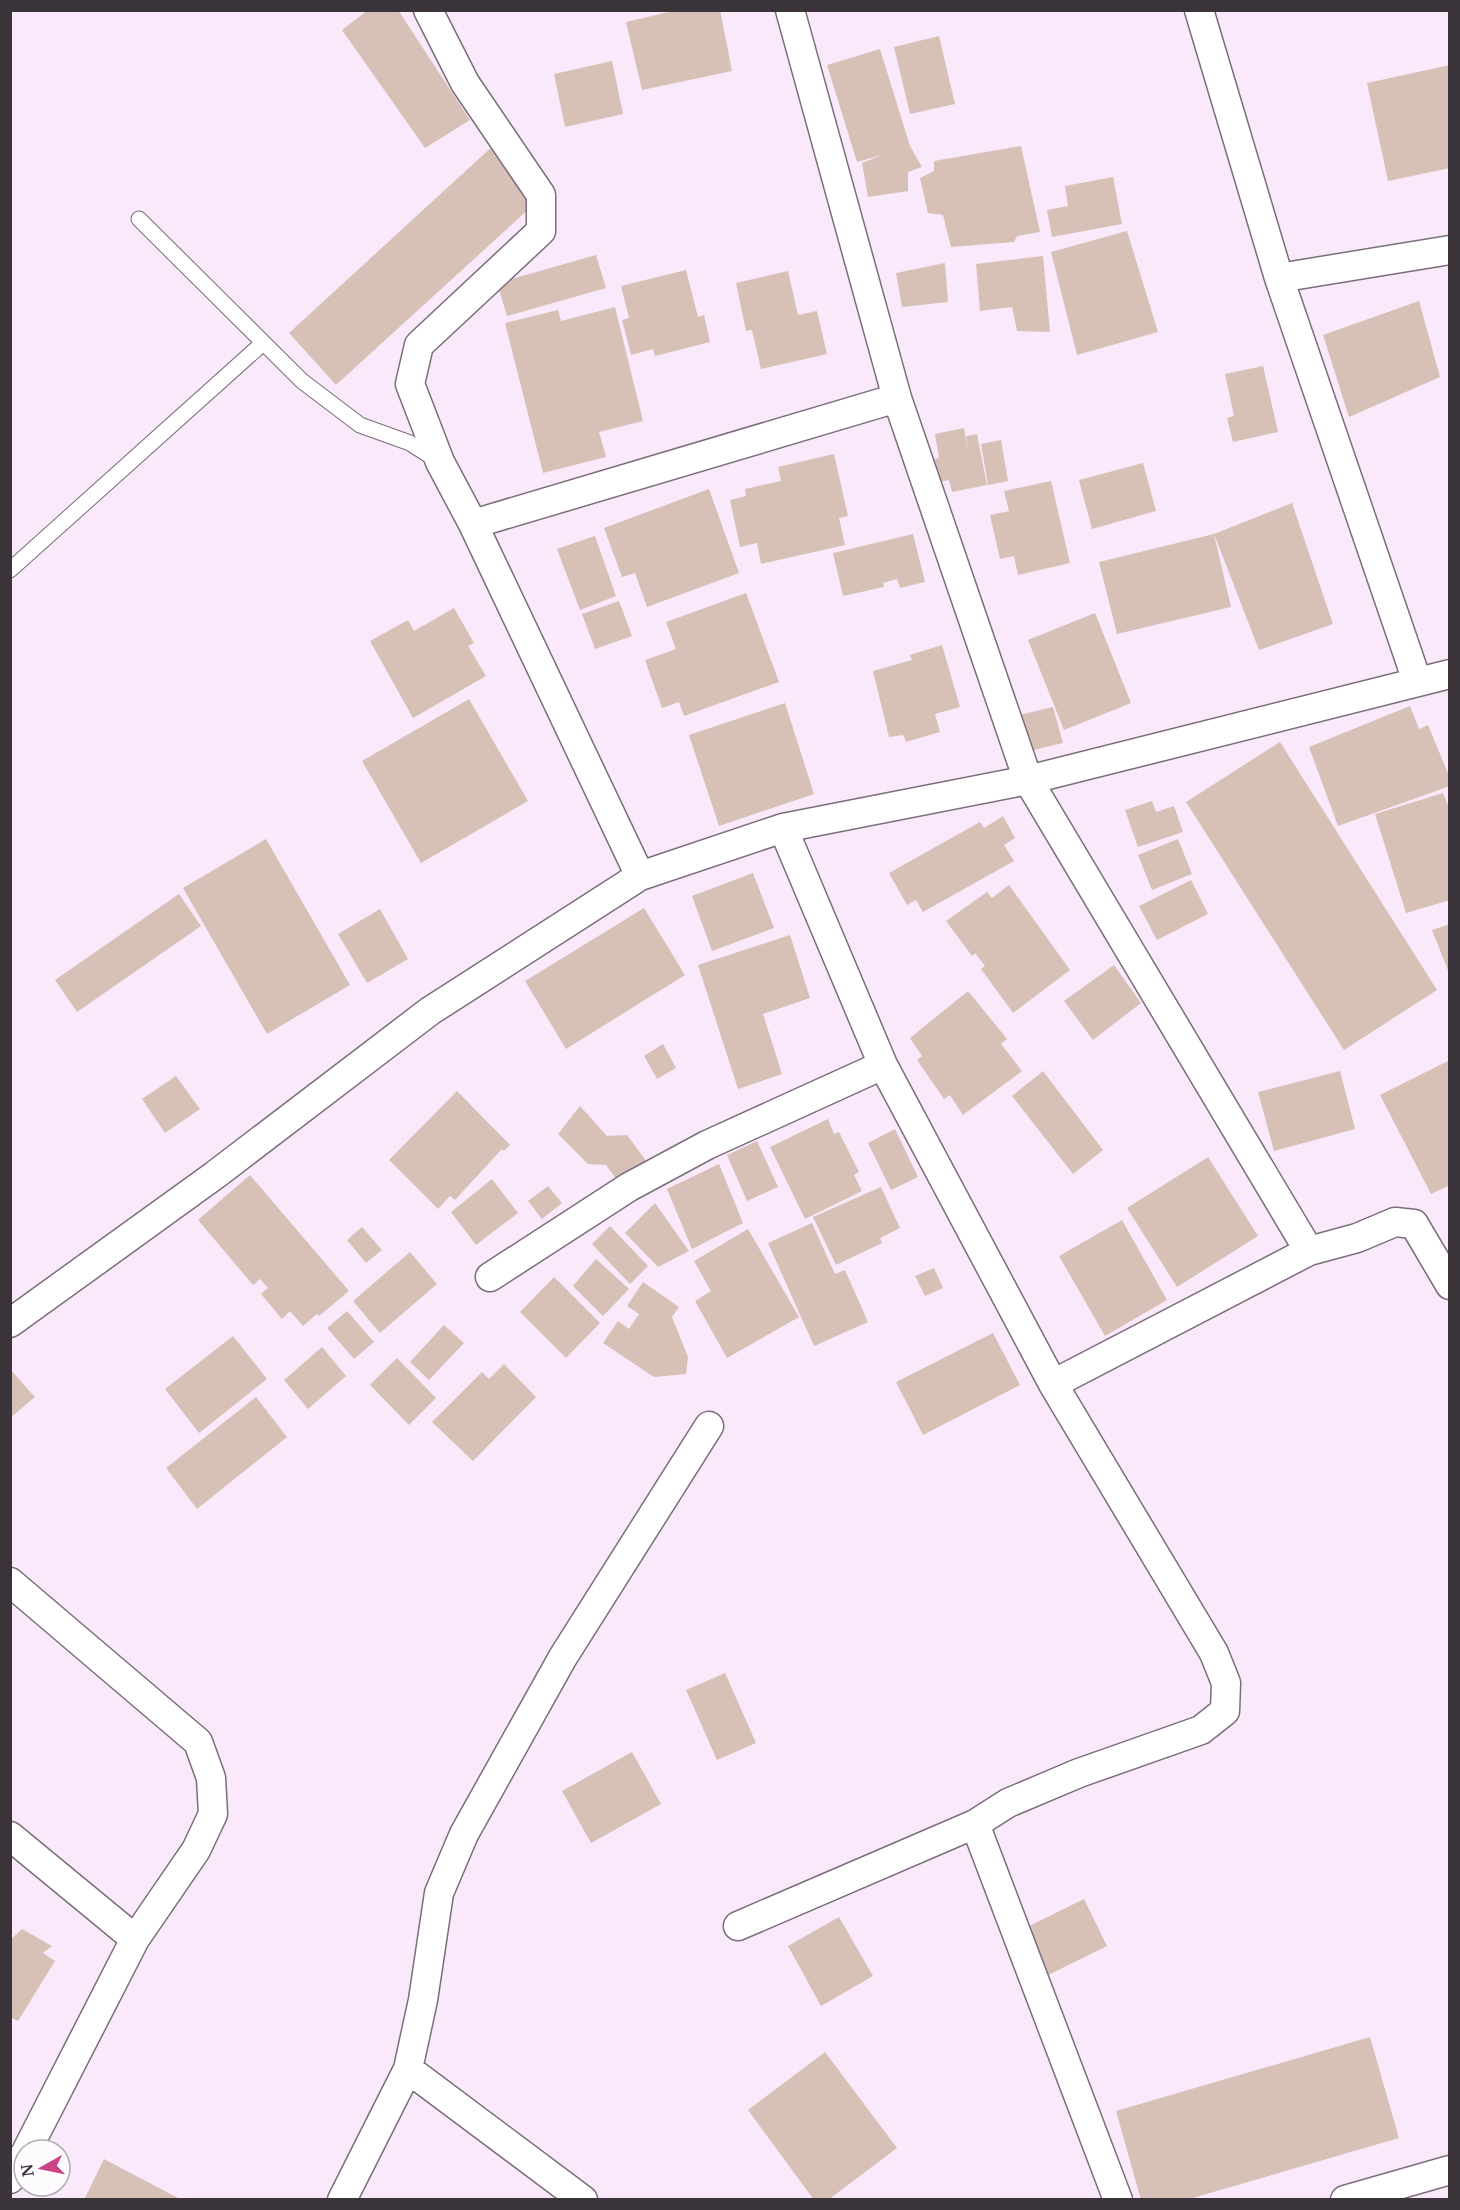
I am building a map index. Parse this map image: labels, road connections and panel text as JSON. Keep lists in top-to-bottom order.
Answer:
{
  "north": "left"
}
